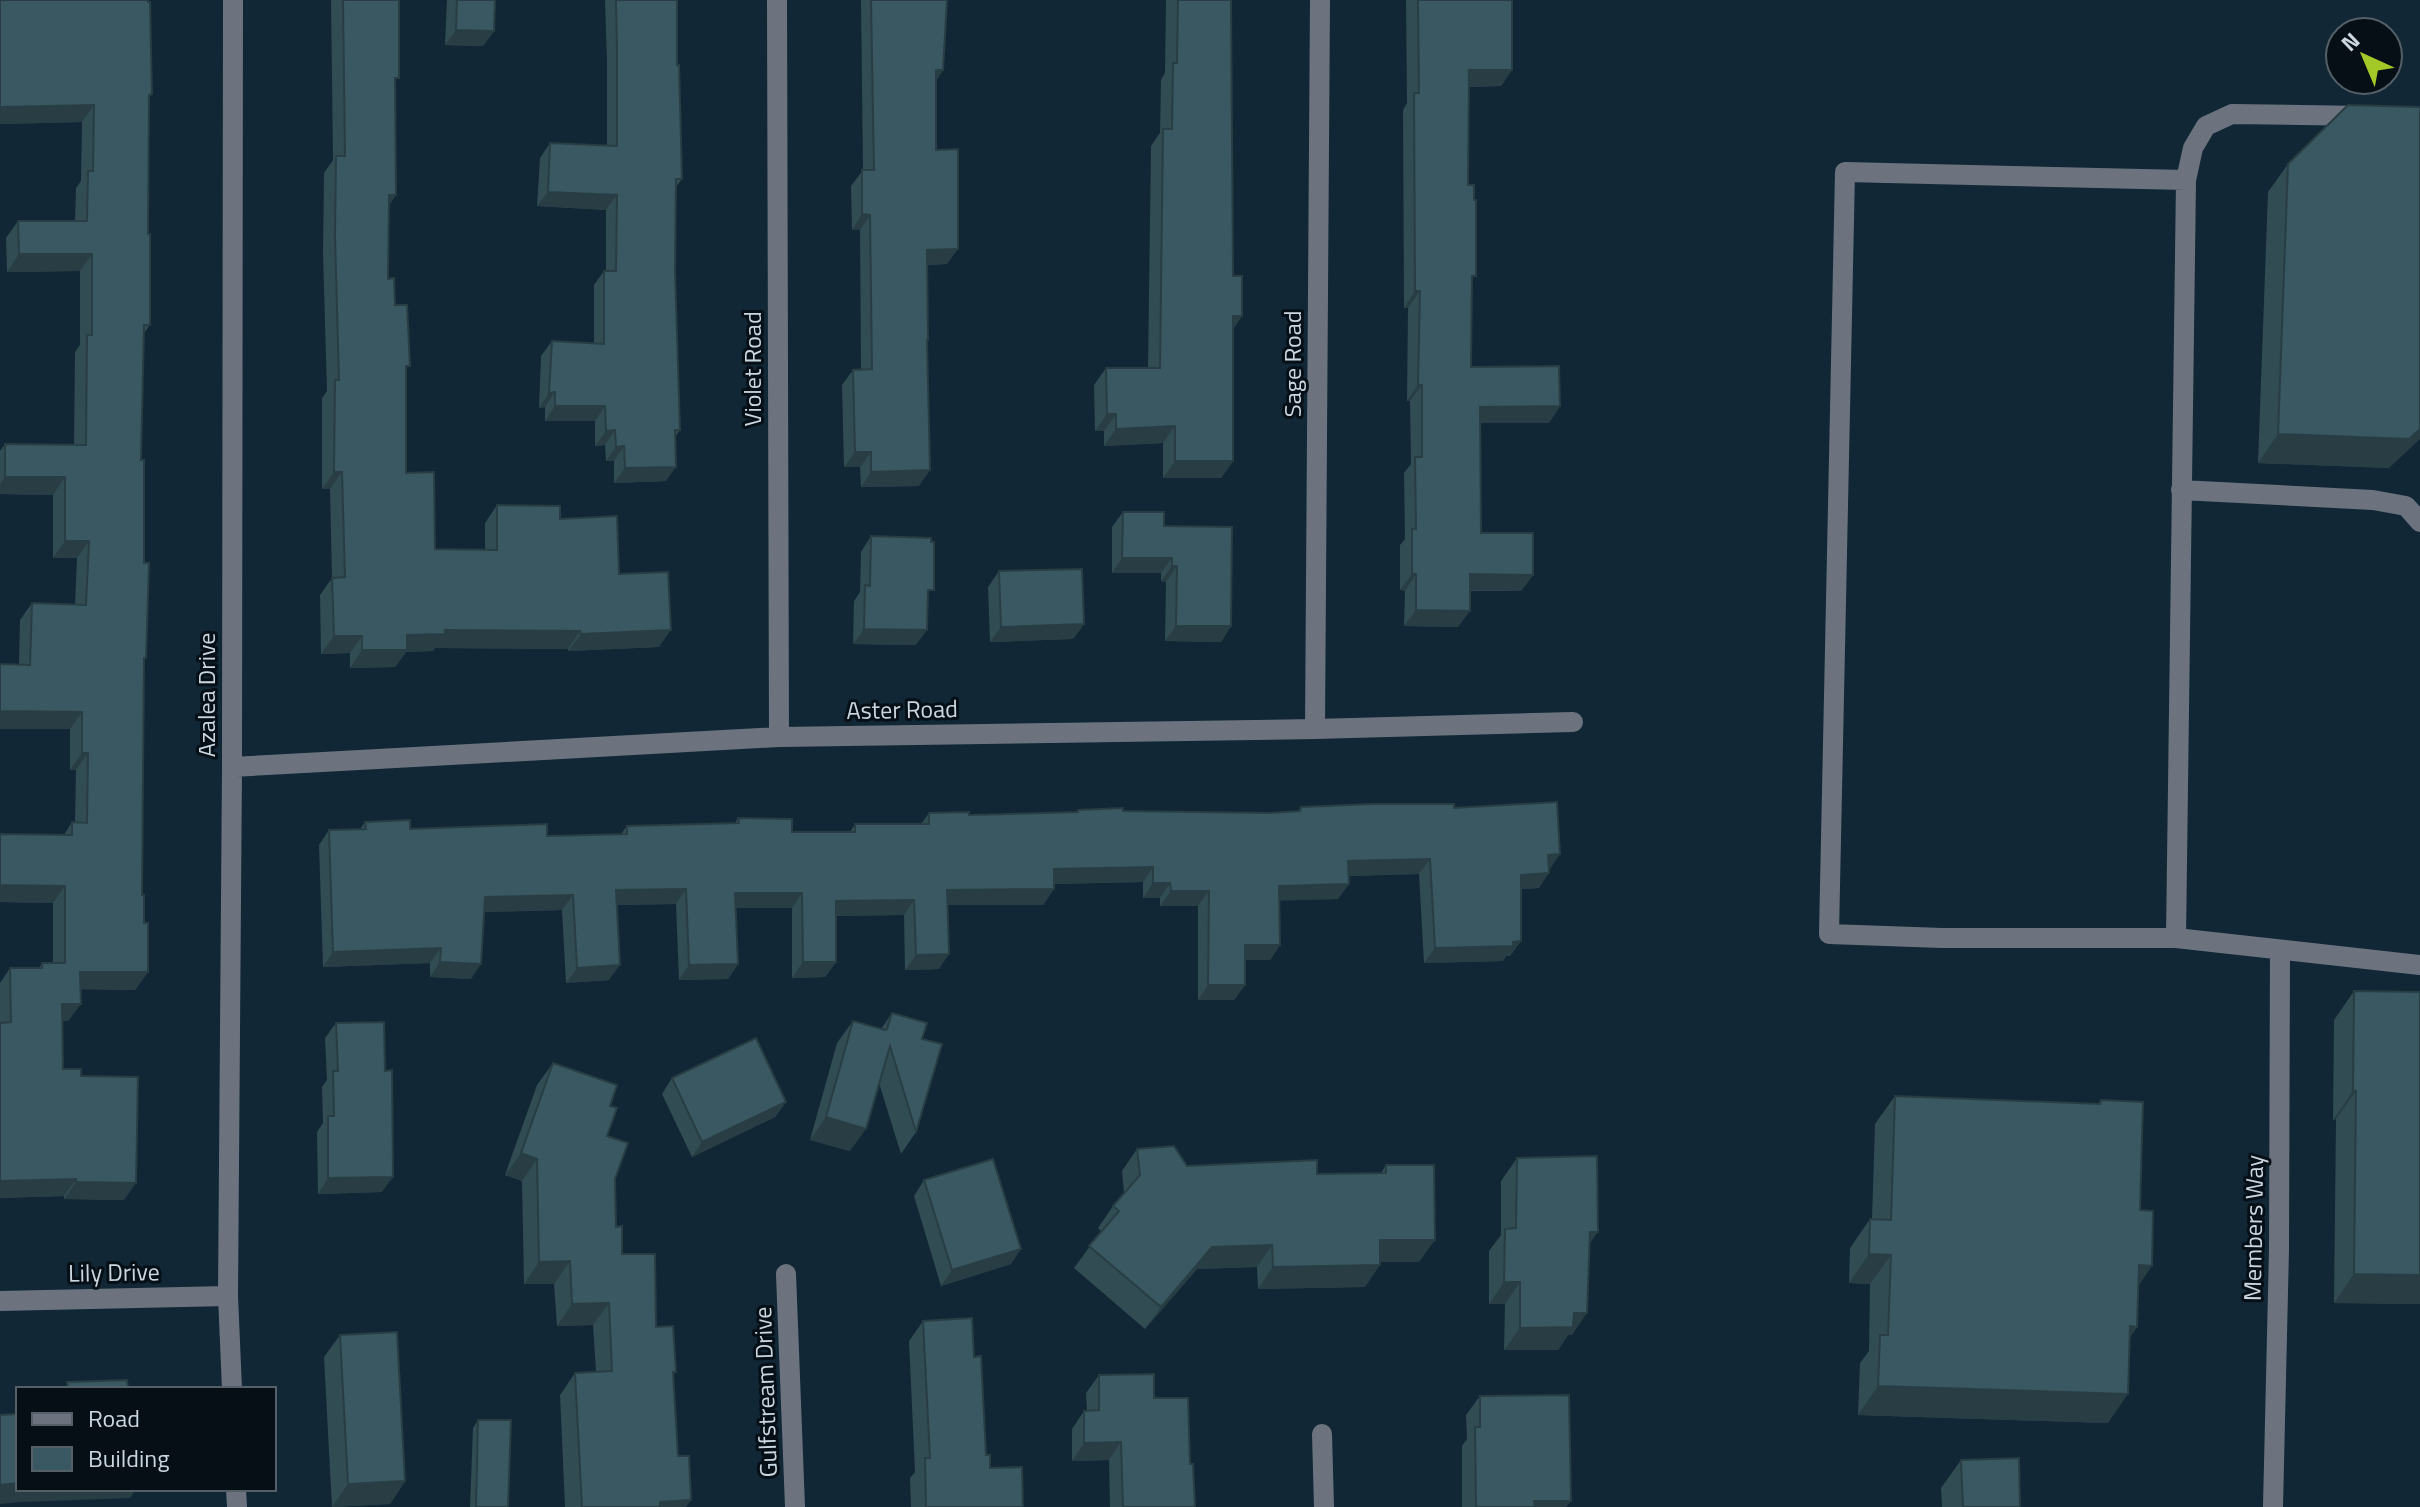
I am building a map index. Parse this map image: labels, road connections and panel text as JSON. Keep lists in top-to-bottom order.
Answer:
{
  "streets": {
    "street": [
      "Sage Road",
      "Violet Road",
      "Azalea Drive",
      "Aster Road",
      "Members Way",
      "Lily Drive",
      "Gulfstream Drive"
    ]
  },
  "crossings": [
    ["Sage Road", "Aster Road"],
    ["Violet Road", "Aster Road"],
    ["Azalea Drive", "Aster Road"],
    ["Azalea Drive", "Lily Drive"]
  ],
  "legend": ["Road", "Building"],
  "north": "top left"
}
